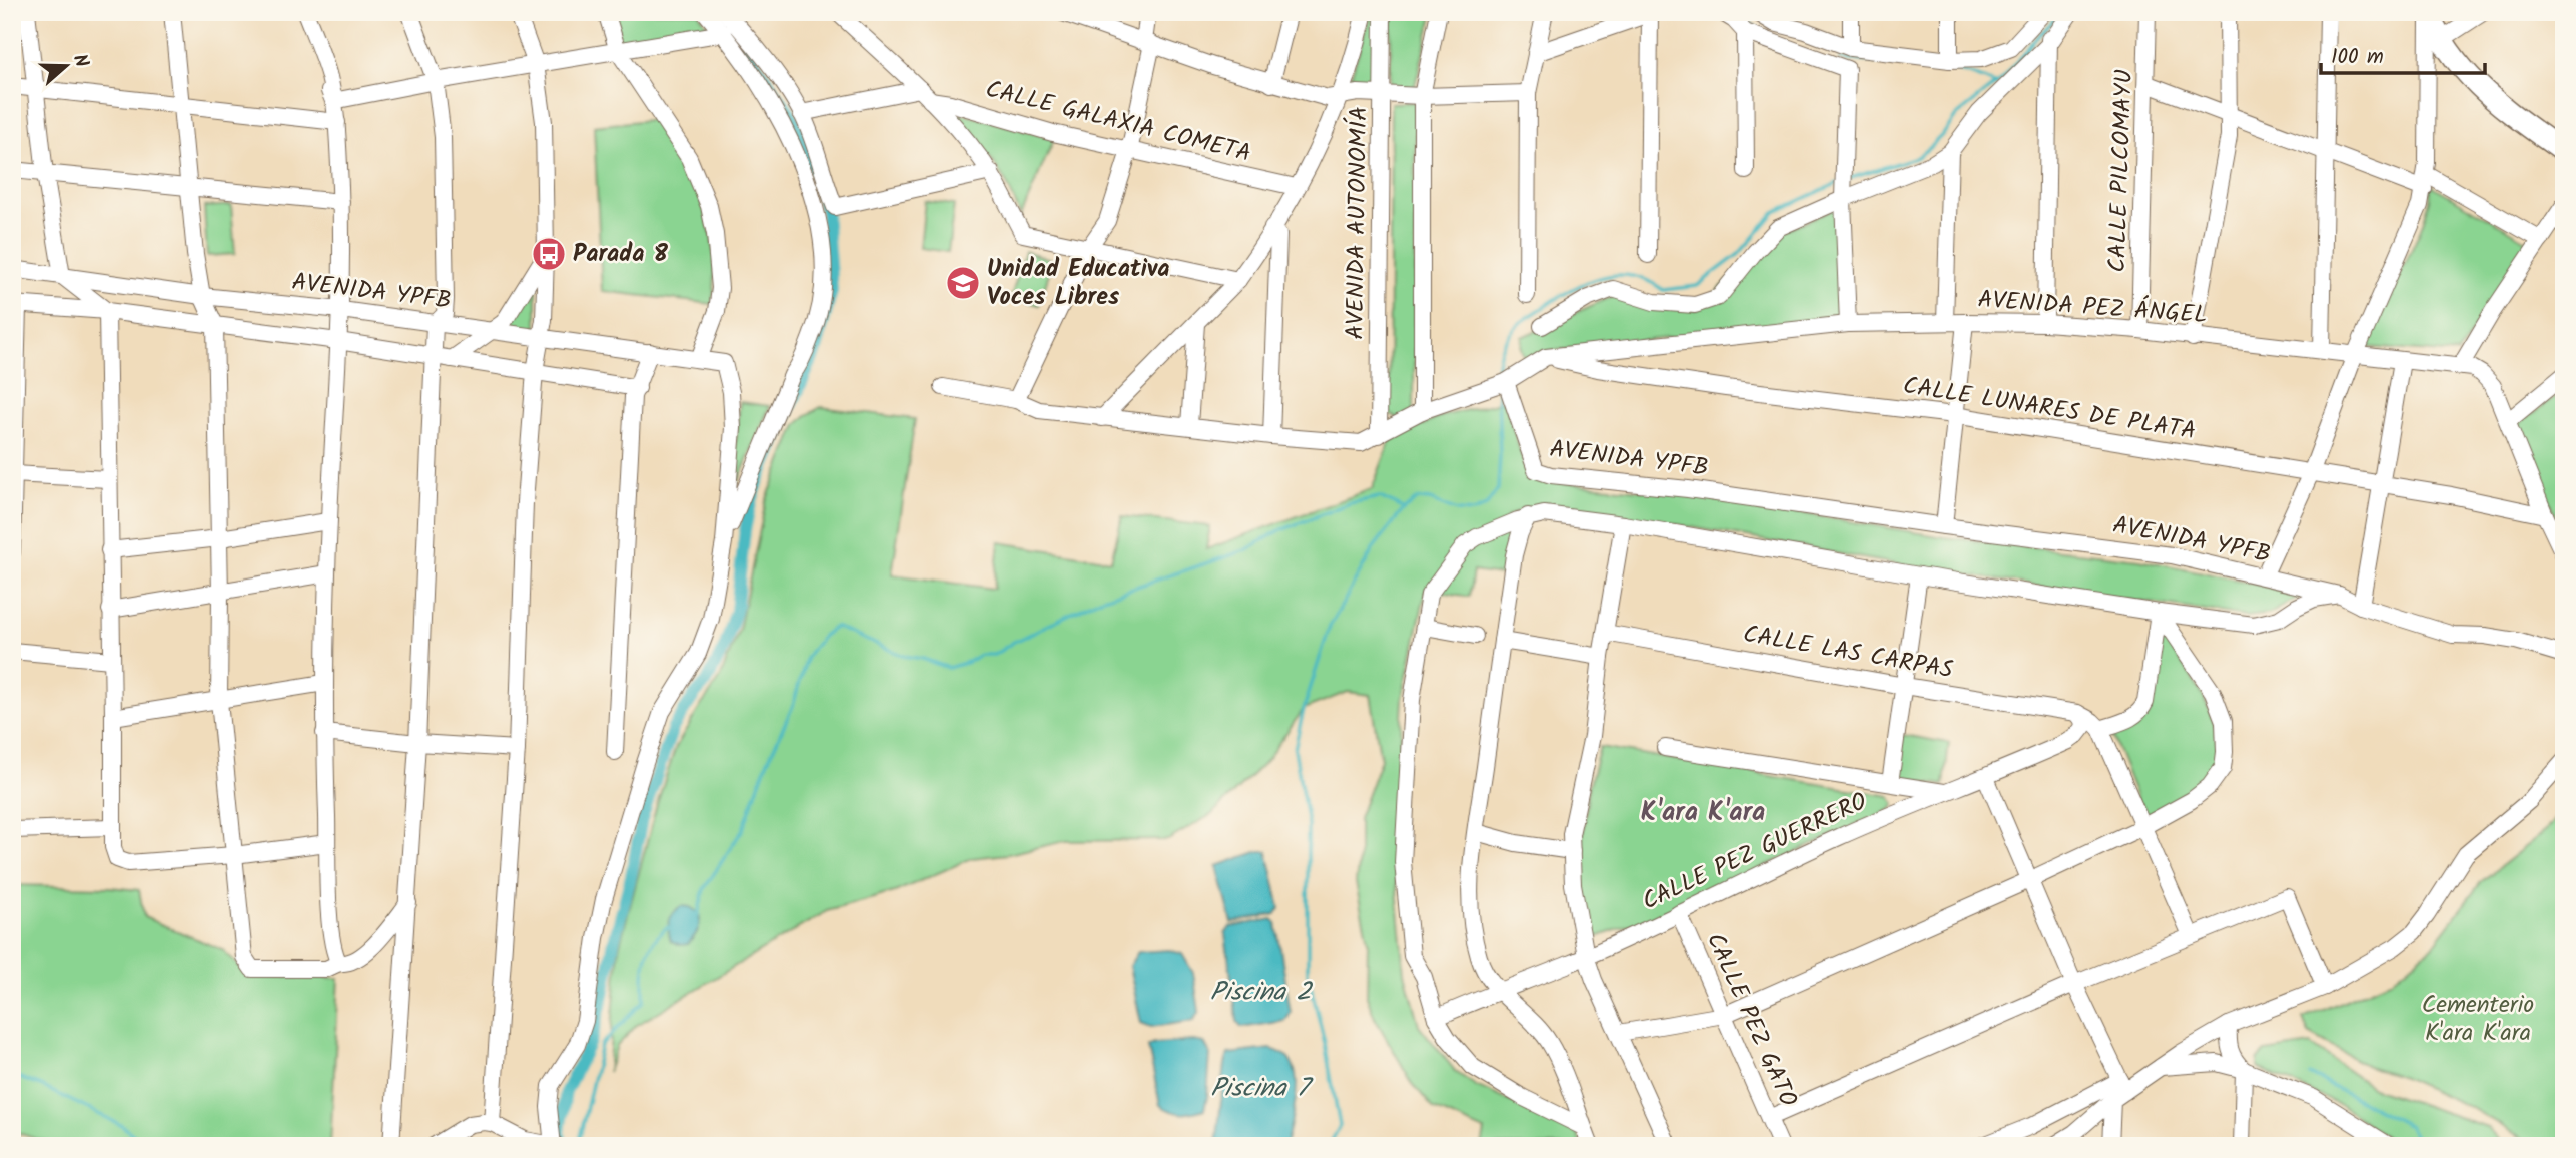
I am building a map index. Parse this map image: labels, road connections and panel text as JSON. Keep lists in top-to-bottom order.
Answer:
{
  "streets": {
    "street": [
      "CALLE GALAXIA COMETA",
      "CALLE PILCOMAYU",
      "AVENIDA AUTONOMÍA",
      "AVENIDA YPFB",
      "AVENIDA PEZ ÁNGEL",
      "CALLE LUNARES DE PLATA",
      "CALLE LAS CARPAS",
      "CALLE PEZ GUERRERO",
      "CALLE PEZ GATO"
    ]
  },
  "crossings": [
    ["CALLE PILCOMAYU", "AVENIDA PEZ ÁNGEL"],
    ["AVENIDA YPFB", "AVENIDA PEZ ÁNGEL"],
    ["AVENIDA PEZ ÁNGEL", "CALLE LUNARES DE PLATA"],
    ["CALLE LAS CARPAS", "CALLE PEZ GUERRERO"],
    ["CALLE PEZ GUERRERO", "CALLE PEZ GATO"]
  ],
  "districts": ["K'ara K'ara"],
  "water": ["Piscina 2", "Piscina 7"],
  "parks": ["Cementerio K'ara K'ara"],
  "places": {
    "bus stop": ["Parada 8"],
    "school or university": ["Unidad Educativa Voces Libres"]
  },
  "scale_bar": "100 m",
  "north": "right"
}
